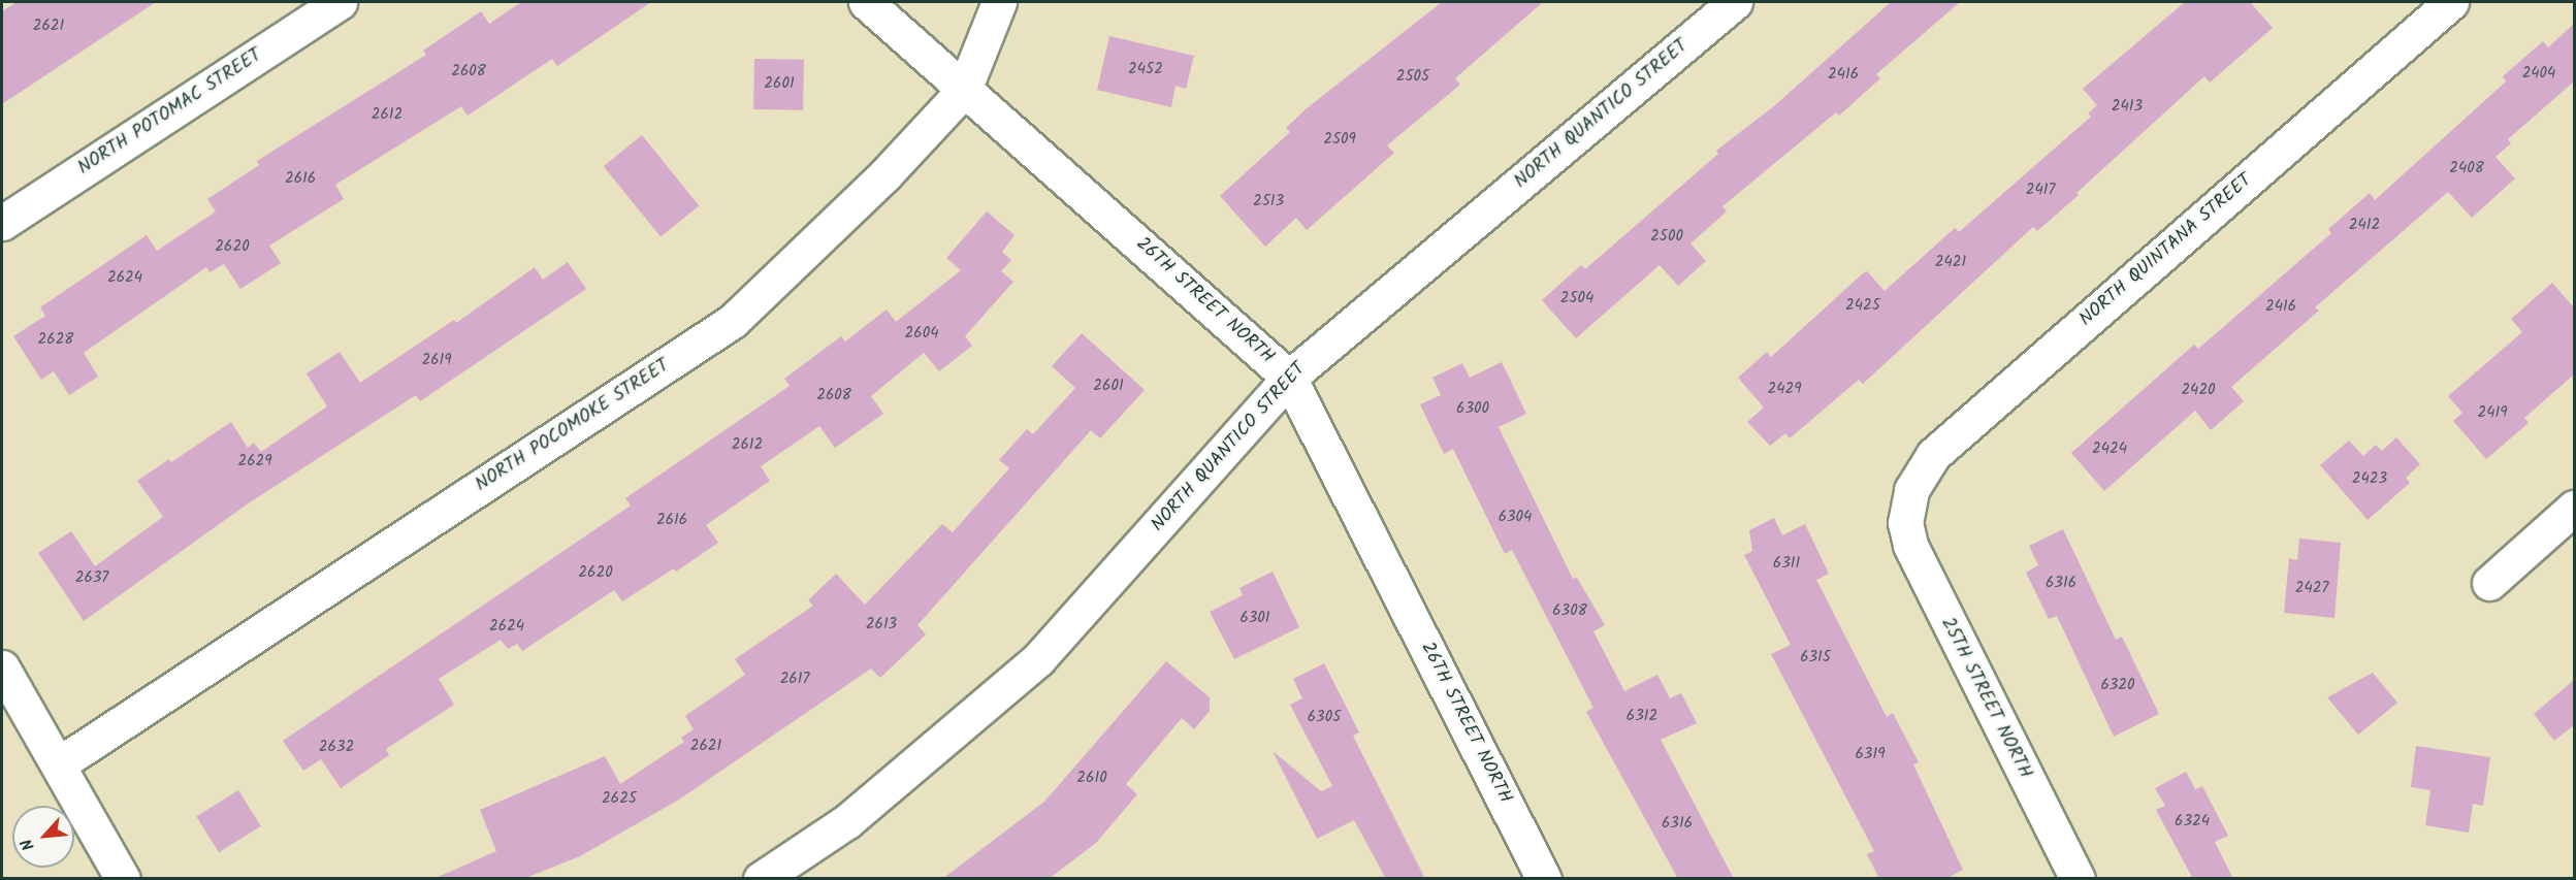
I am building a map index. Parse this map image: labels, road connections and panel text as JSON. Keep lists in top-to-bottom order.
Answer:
{
  "streets": {
    "street": [
      "NORTH POTOMAC STREET",
      "NORTH QUANTICO STREET",
      "NORTH QUINTANA STREET",
      "26TH STREET NORTH",
      "NORTH POCOMOKE STREET",
      "25TH STREET NORTH"
    ]
  },
  "crossings": [
    ["NORTH QUANTICO STREET", "26TH STREET NORTH"],
    ["NORTH QUINTANA STREET", "25TH STREET NORTH"],
    ["26TH STREET NORTH", "NORTH POCOMOKE STREET"]
  ],
  "house_numbers": [
    "2621",
    "2452",
    "2608",
    "2404",
    "2416",
    "2505",
    "2601",
    "2413",
    "2612",
    "2509",
    "2408",
    "2616",
    "2417",
    "2513",
    "2412",
    "2500",
    "2620",
    "2421",
    "2624",
    "2504",
    "2425",
    "2416",
    "2604",
    "2628",
    "2619",
    "2601",
    "2429",
    "2420",
    "2608",
    "6300",
    "2419",
    "2612",
    "2424",
    "2629",
    "2423",
    "6304",
    "2616",
    "6311",
    "2620",
    "2637",
    "6316",
    "2427",
    "6308",
    "6301",
    "2613",
    "2624",
    "6315",
    "2617",
    "6320",
    "6312",
    "6305",
    "2621",
    "2632",
    "6319",
    "2610",
    "2625",
    "6324",
    "6316"
  ],
  "north": "bottom left"
}
